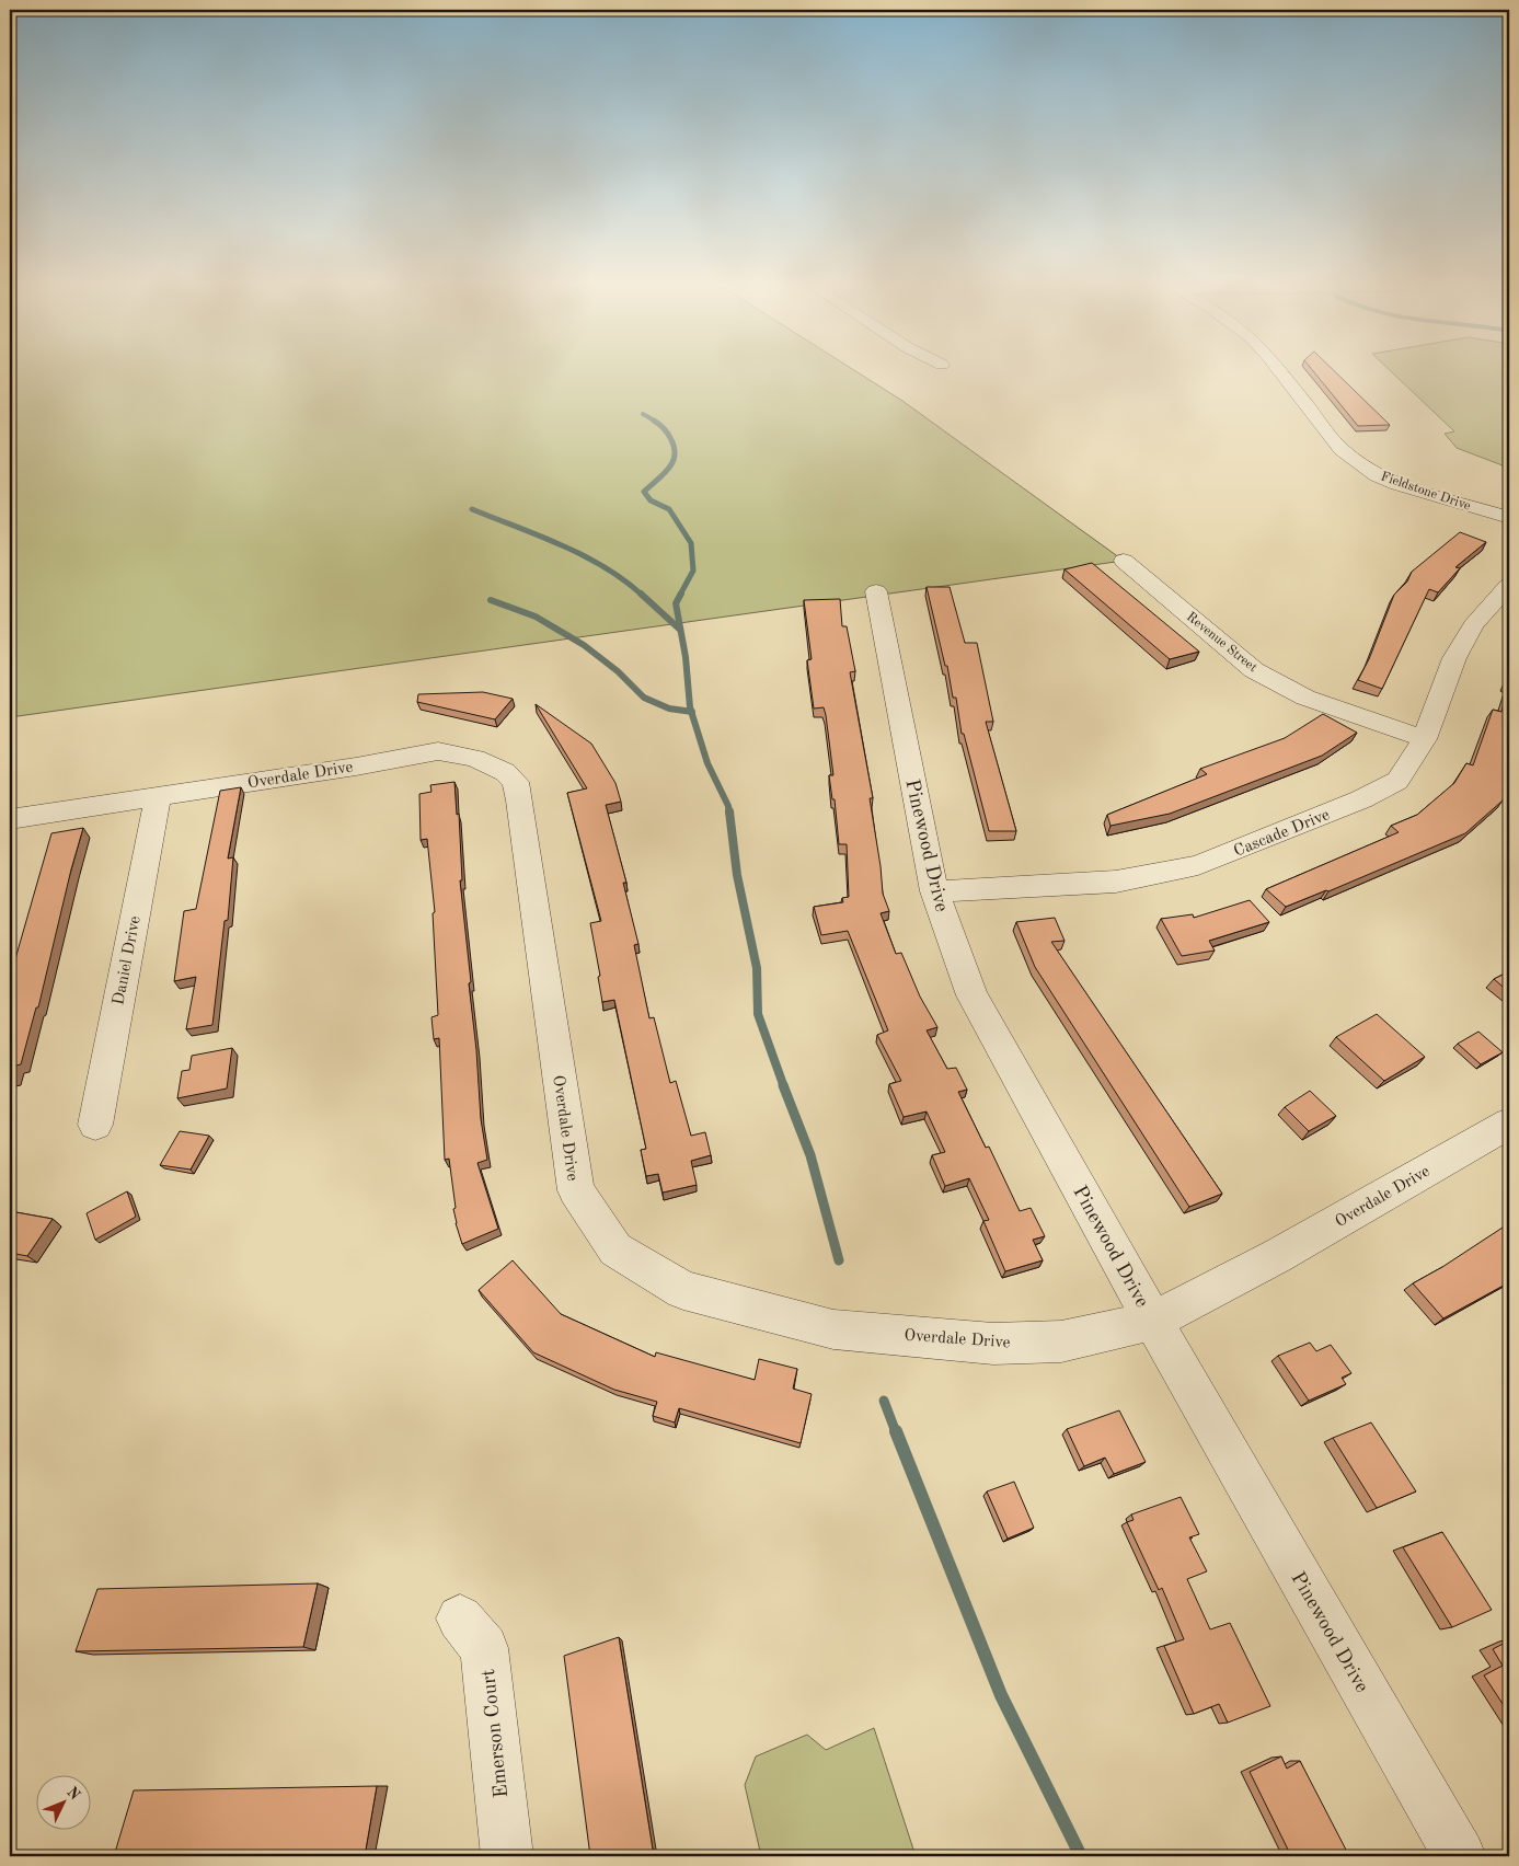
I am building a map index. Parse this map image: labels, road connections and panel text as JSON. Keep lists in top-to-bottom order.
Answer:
{
  "streets": {
    "street": [
      "Fieldstone Drive",
      "Revenue Street",
      "Overdale Drive",
      "Cascade Drive",
      "Pinewood Drive",
      "Daniel Drive",
      "Emerson Court"
    ]
  },
  "crossings": [
    ["Revenue Street", "Cascade Drive"],
    ["Overdale Drive", "Pinewood Drive"],
    ["Overdale Drive", "Daniel Drive"],
    ["Cascade Drive", "Pinewood Drive"]
  ],
  "north": "top right"
}
